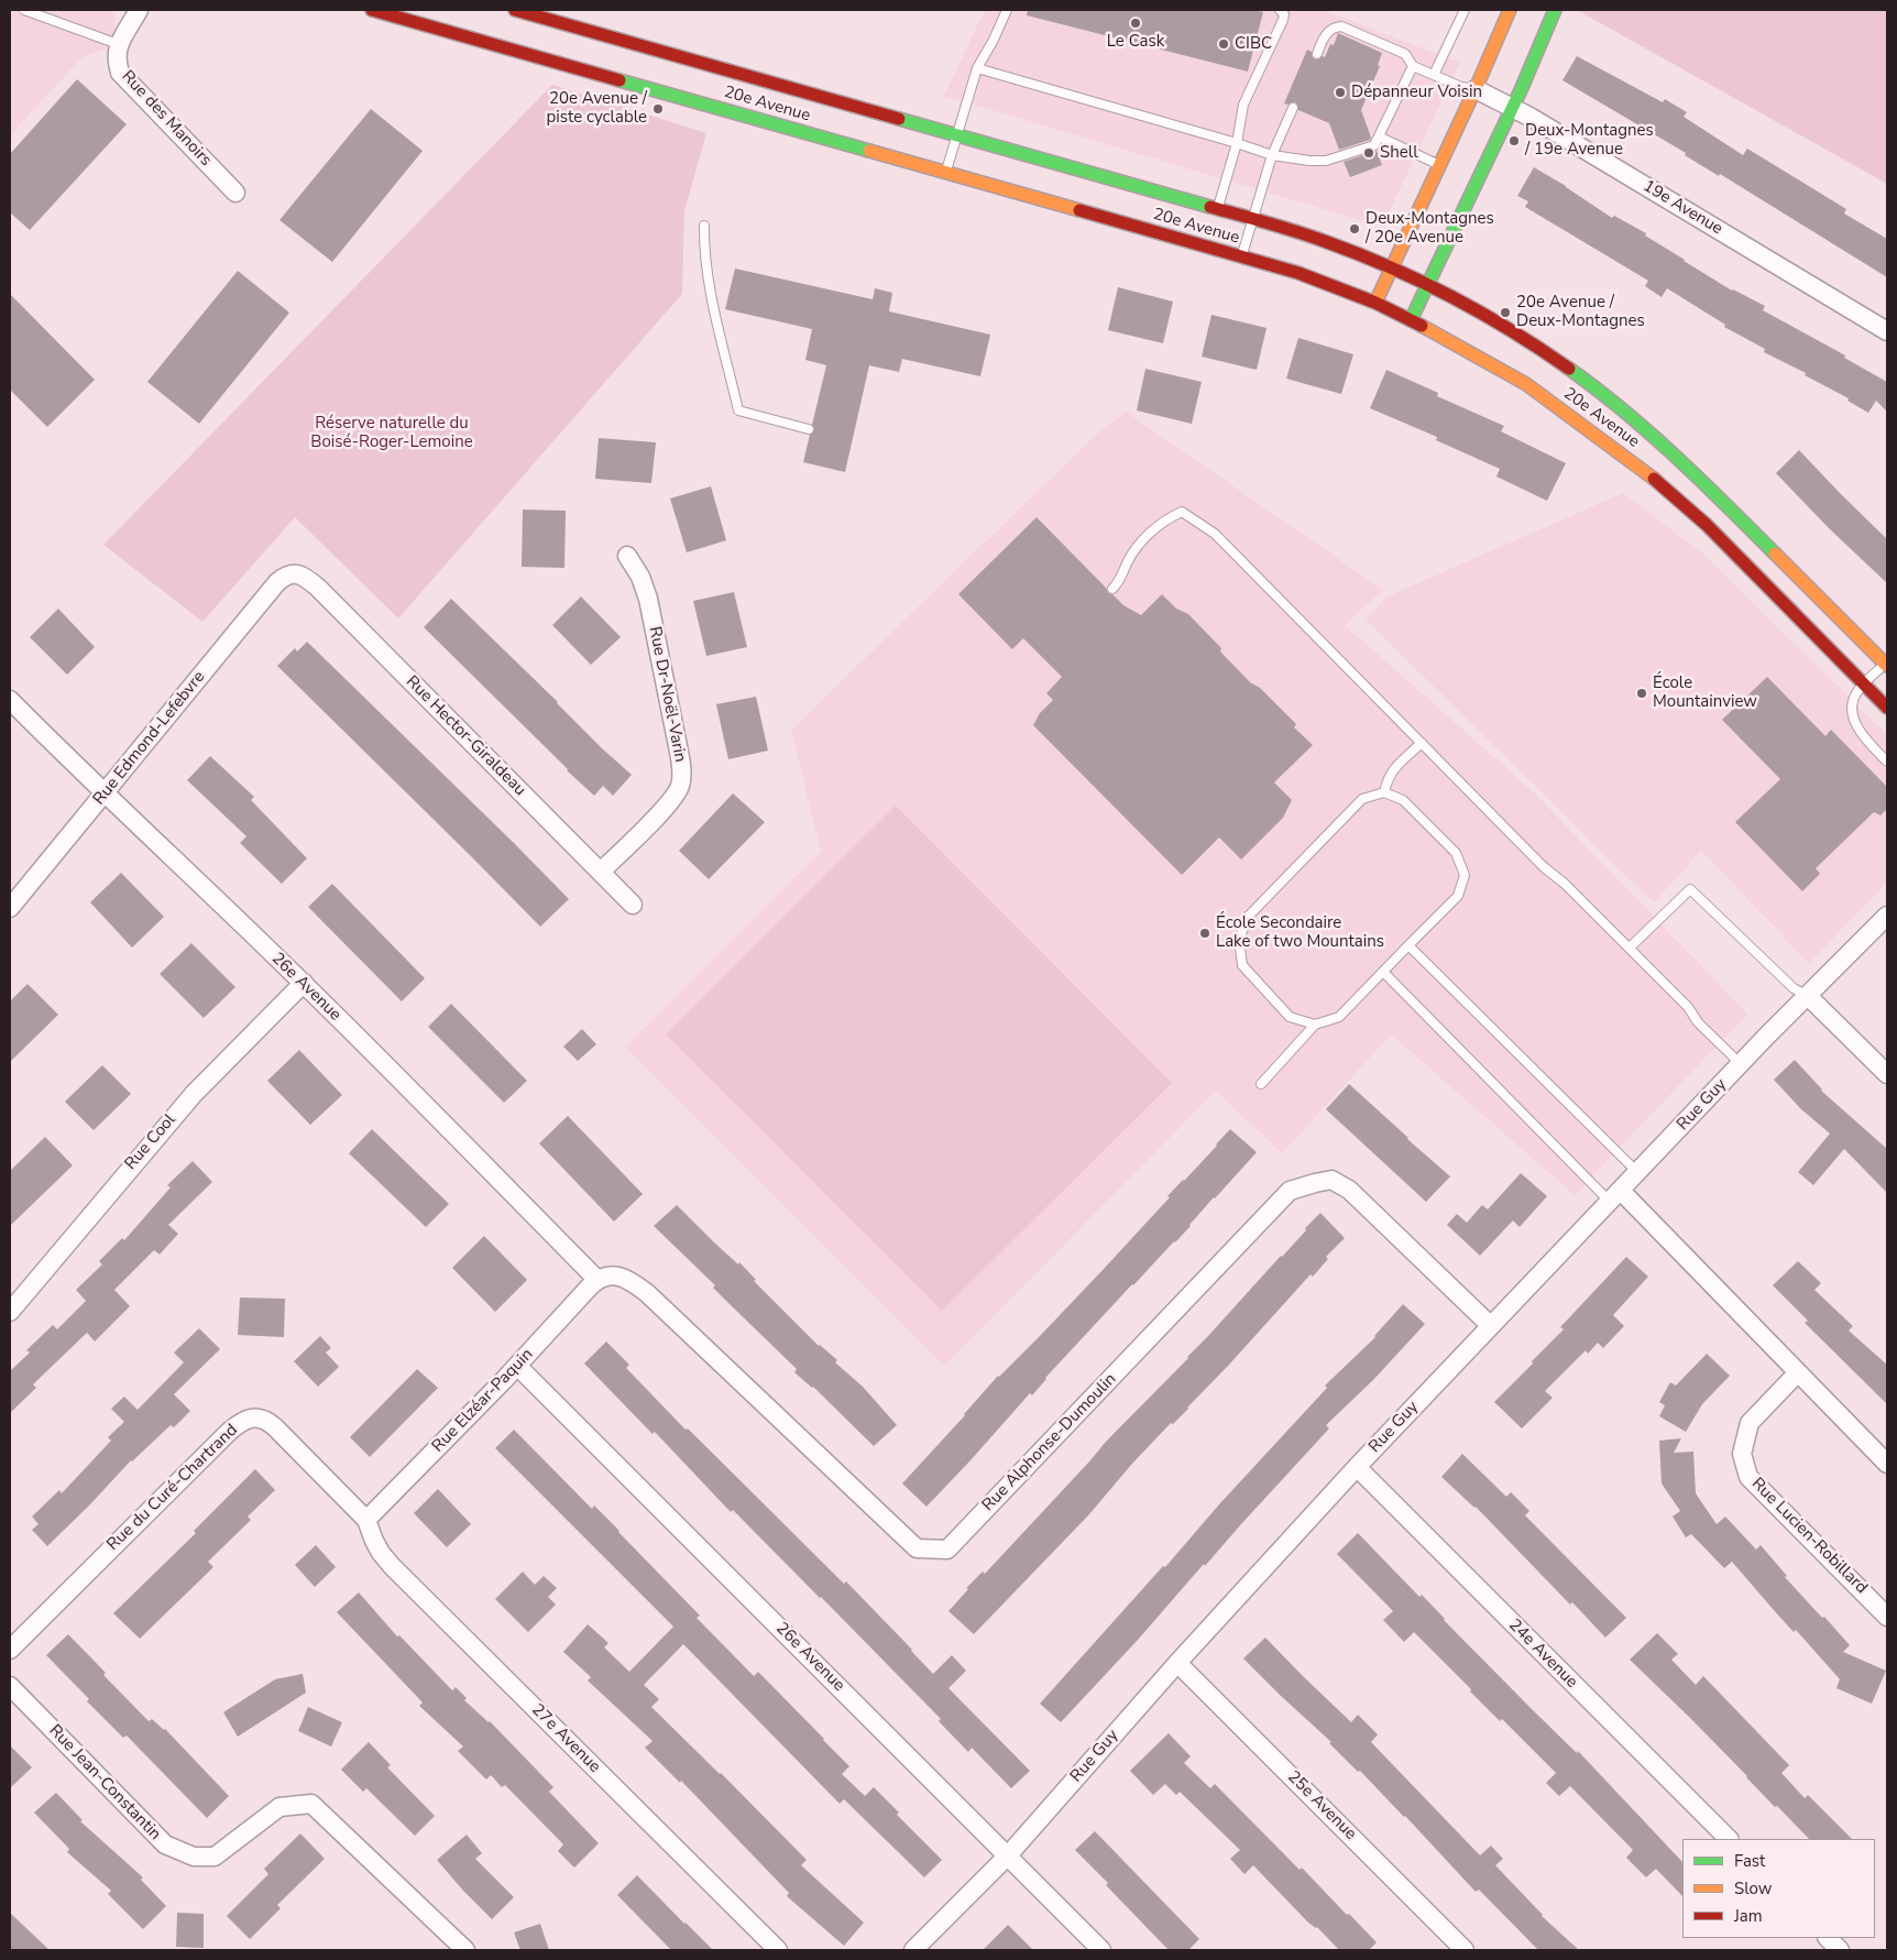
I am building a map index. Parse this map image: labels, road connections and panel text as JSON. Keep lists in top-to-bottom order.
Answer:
{
  "streets": {
    "street": [
      "20e Avenue",
      "Rue des Manoirs",
      "19e Avenue",
      "Rue Dr-Noël-Varin",
      "Rue Hector-Giraldeau",
      "Rue Edmond-Lefebvre",
      "26e Avenue",
      "Rue Guy",
      "Rue Cool",
      "Rue Elzéar-Paquin",
      "Rue Alphonse-Dumoulin",
      "Rue du Curé-Chartrand",
      "Rue Lucien-Robillard",
      "24e Avenue",
      "27e Avenue",
      "Rue Jean-Constantin",
      "25e Avenue"
    ]
  },
  "crossings": [
    ["Rue Dr-Noël-Varin", "Rue Hector-Giraldeau"],
    ["Rue Hector-Giraldeau", "Rue Edmond-Lefebvre"],
    ["Rue Edmond-Lefebvre", "26e Avenue"],
    ["26e Avenue", "Rue Guy"],
    ["26e Avenue", "Rue Cool"],
    ["26e Avenue", "Rue Elzéar-Paquin"],
    ["26e Avenue", "Rue Alphonse-Dumoulin"],
    ["Rue Guy", "Rue Alphonse-Dumoulin"],
    ["Rue Guy", "24e Avenue"],
    ["Rue Guy", "25e Avenue"],
    ["Rue Elzéar-Paquin", "Rue Alphonse-Dumoulin"],
    ["Rue Elzéar-Paquin", "Rue du Curé-Chartrand"],
    ["Rue Elzéar-Paquin", "27e Avenue"],
    ["Rue du Curé-Chartrand", "27e Avenue"]
  ],
  "parks": ["Réserve naturelle du Boisé-Roger-Lemoine"],
  "places": [
    "Le Cask",
    "CIBC",
    "Dépanneur Voisin",
    "20e Avenue / piste cyclable",
    "Deux-Montagnes / 19e Avenue",
    "Shell",
    "Deux-Montagnes / 20e Avenue",
    "20e Avenue / Deux-Montagnes",
    "École Mountainview",
    "École Secondaire Lake of two Mountains"
  ],
  "legend": ["Fast", "Slow", "Jam"]
}
